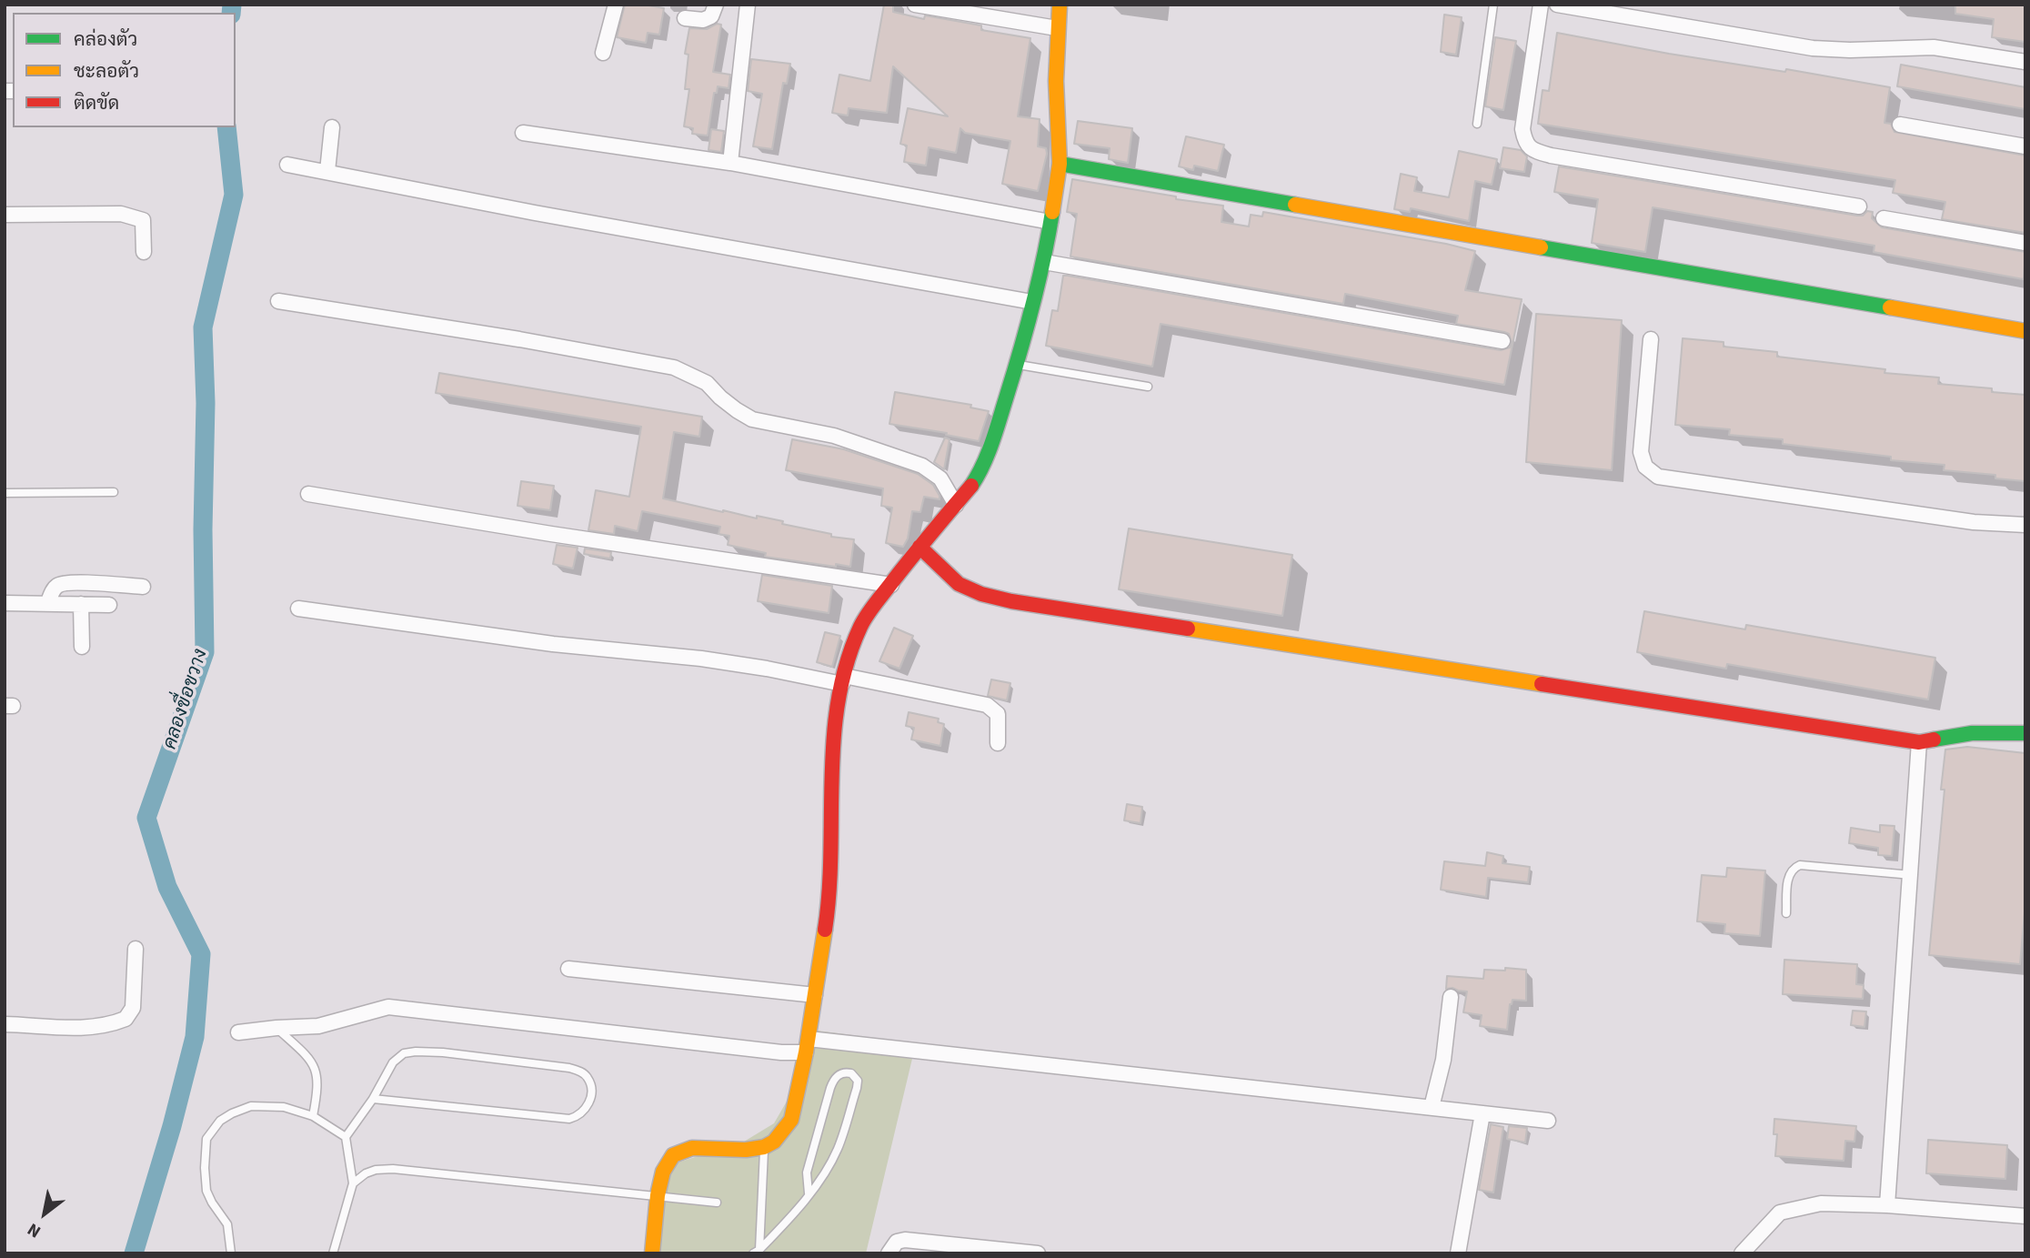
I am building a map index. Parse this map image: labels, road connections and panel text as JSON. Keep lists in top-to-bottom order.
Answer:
{
  "water": ["คลองขื่อขวาง"],
  "legend": ["คล่องตัว", "ชะลอตัว", "ติดขัด"],
  "north": "bottom left"
}
